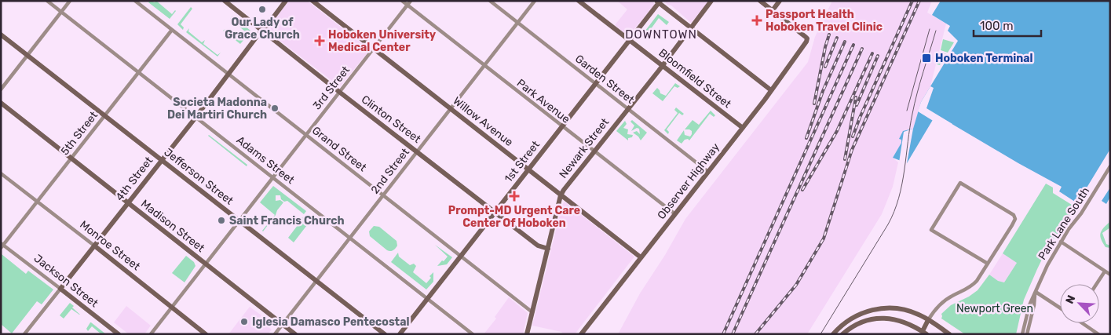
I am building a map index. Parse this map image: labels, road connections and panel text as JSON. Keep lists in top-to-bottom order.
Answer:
{
  "streets": {
    "street": [
      "Bloomfield Street",
      "Garden Street",
      "3rd Street",
      "Park Avenue",
      "Clinton Street",
      "Willow Avenue",
      "5th Street",
      "Newark Street",
      "Grand Street",
      "Adams Street",
      "1st Street",
      "2nd Street",
      "Jefferson Street",
      "4th Street",
      "Observer Highway",
      "Park Lane South",
      "Madison Street",
      "Monroe Street",
      "Jackson Street"
    ]
  },
  "crossings": [
    ["Bloomfield Street", "Newark Street"],
    ["Bloomfield Street", "1st Street"],
    ["Bloomfield Street", "Observer Highway"],
    ["Garden Street", "Newark Street"],
    ["Garden Street", "1st Street"],
    ["Garden Street", "2nd Street"],
    ["Garden Street", "Observer Highway"],
    ["3rd Street", "Park Avenue"],
    ["3rd Street", "Clinton Street"],
    ["3rd Street", "Willow Avenue"],
    ["3rd Street", "Grand Street"],
    ["3rd Street", "Adams Street"],
    ["3rd Street", "Jefferson Street"],
    ["3rd Street", "Madison Street"],
    ["3rd Street", "Monroe Street"],
    ["Park Avenue", "Newark Street"],
    ["Park Avenue", "1st Street"],
    ["Park Avenue", "2nd Street"],
    ["Park Avenue", "Observer Highway"],
    ["Clinton Street", "Newark Street"],
    ["Clinton Street", "1st Street"],
    ["Clinton Street", "2nd Street"],
    ["Clinton Street", "4th Street"],
    ["Willow Avenue", "Newark Street"],
    ["Willow Avenue", "1st Street"],
    ["Willow Avenue", "2nd Street"],
    ["Willow Avenue", "Observer Highway"],
    ["5th Street", "Grand Street"],
    ["5th Street", "Adams Street"],
    ["5th Street", "Jefferson Street"],
    ["5th Street", "Madison Street"],
    ["5th Street", "Monroe Street"],
    ["5th Street", "Jackson Street"],
    ["Newark Street", "Grand Street"],
    ["Grand Street", "1st Street"],
    ["Grand Street", "2nd Street"],
    ["Grand Street", "4th Street"],
    ["Adams Street", "1st Street"],
    ["Adams Street", "2nd Street"],
    ["Adams Street", "4th Street"],
    ["2nd Street", "Jefferson Street"],
    ["2nd Street", "Madison Street"],
    ["Jefferson Street", "4th Street"],
    ["4th Street", "Madison Street"],
    ["4th Street", "Monroe Street"],
    ["4th Street", "Jackson Street"]
  ],
  "districts": ["DOWNTOWN"],
  "parks": ["Newport Green"],
  "places": {
    "other": [
      "Our Lady of Grace Church",
      "Societa Madonna Dei Martiri Church",
      "Saint Francis Church",
      "Iglesia Damasco Pentecostal"
    ],
    "health": ["Passport Health Hoboken Travel Clinic", "Hoboken University Medical Center", "Prompt-MD Urgent Care Center Of Hoboken"],
    "transit": ["Hoboken Terminal"]
  },
  "scale_bar": "100 m",
  "north": "top left"
}
